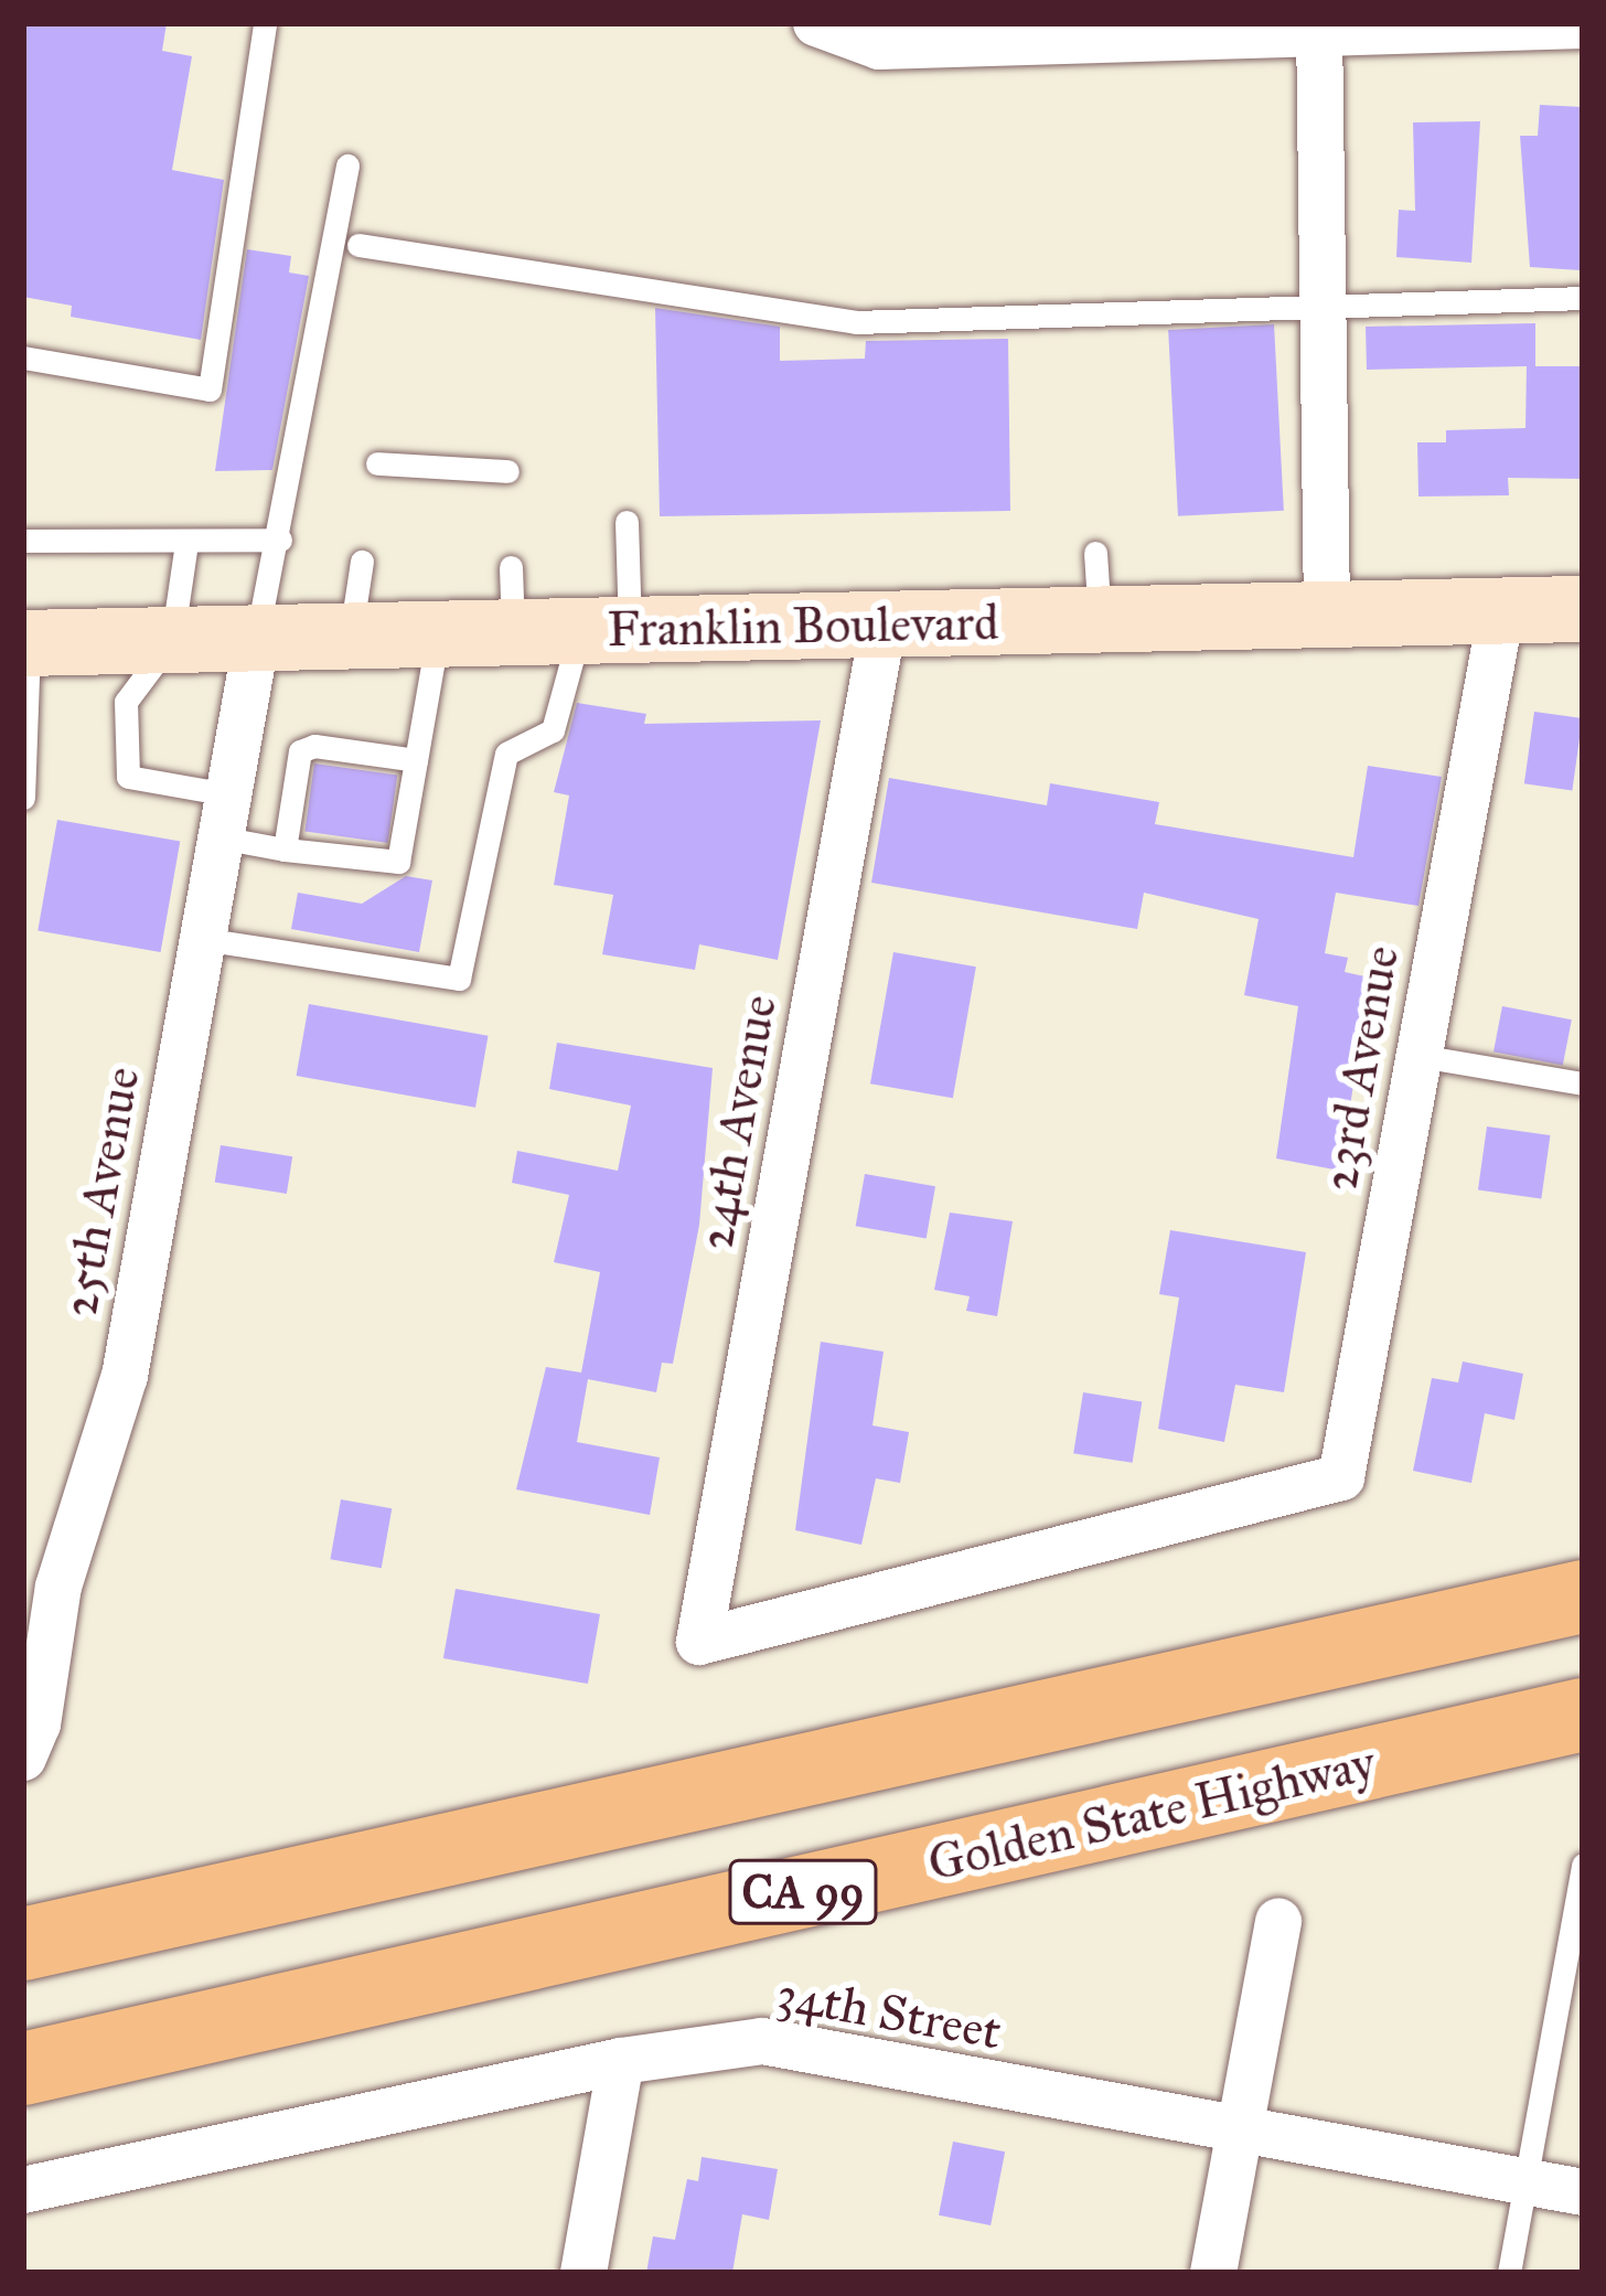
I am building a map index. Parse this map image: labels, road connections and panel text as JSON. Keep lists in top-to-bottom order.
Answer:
{
  "streets": {
    "highway": ["Golden State Highway", "CA 99"],
    "main road": ["Franklin Boulevard"],
    "street": [
      "23rd Avenue",
      "24th Avenue",
      "25th Avenue",
      "34th Street"
    ]
  },
  "crossings": [
    ["Franklin Boulevard", "23rd Avenue"],
    ["Franklin Boulevard", "24th Avenue"],
    ["Franklin Boulevard", "25th Avenue"],
    ["23rd Avenue", "24th Avenue"]
  ]
}
